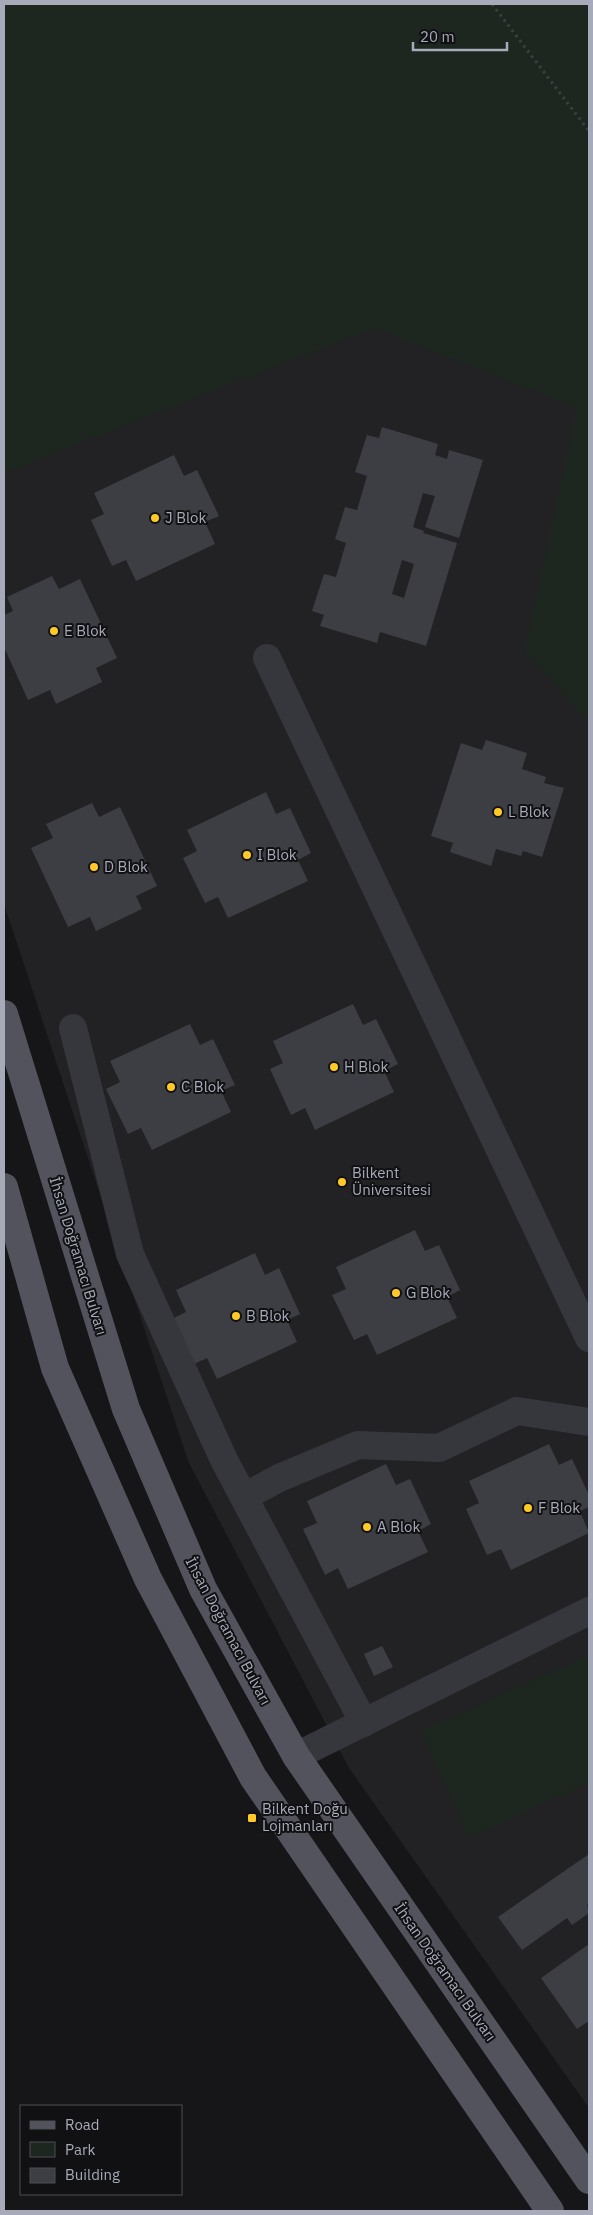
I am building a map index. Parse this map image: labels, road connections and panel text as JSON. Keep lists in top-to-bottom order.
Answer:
{
  "streets": {
    "main road": ["İhsan Doğramacı Bulvarı"]
  },
  "places": {
    "other": [
      "J Blok",
      "E Blok",
      "L Blok",
      "I Blok",
      "D Blok",
      "H Blok",
      "C Blok",
      "Bilkent Üniversitesi",
      "G Blok",
      "B Blok",
      "F Blok",
      "A Blok"
    ],
    "transit": ["Bilkent Doğu Lojmanları"]
  },
  "legend": ["Road", "Park", "Building"],
  "scale_bar": "20 m"
}
